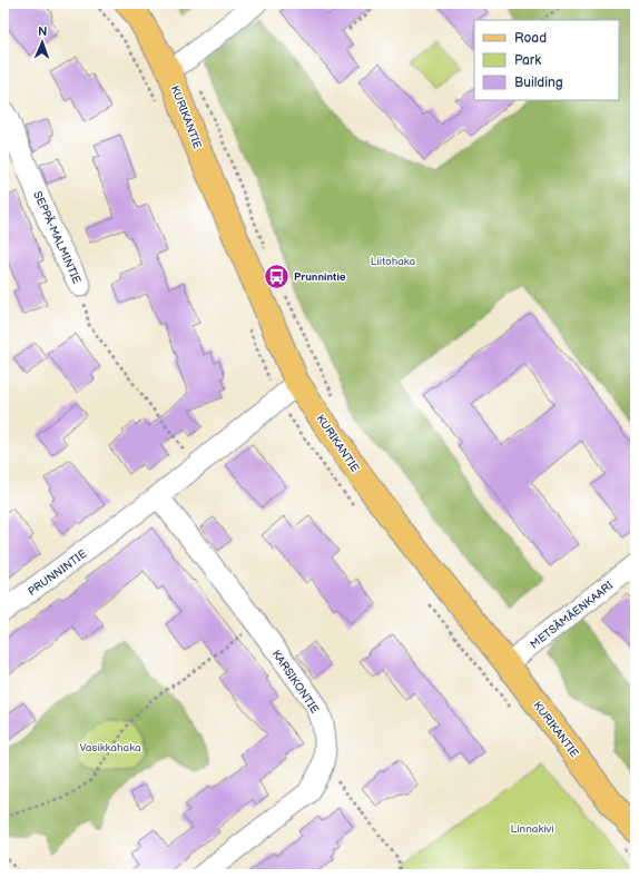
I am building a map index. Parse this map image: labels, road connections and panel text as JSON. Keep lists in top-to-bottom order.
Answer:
{
  "streets": {
    "main road": ["KURIKANTIE"],
    "street": [
      "SEPPÄ-MALMINTIE",
      "PRUNNINTIE",
      "METSÄMÄENKAARI",
      "KARSIKONTIE"
    ]
  },
  "crossings": [
    ["KURIKANTIE", "PRUNNINTIE"],
    ["KURIKANTIE", "METSÄMÄENKAARI"],
    ["SEPPÄ-MALMINTIE", "PRUNNINTIE"],
    ["PRUNNINTIE", "KARSIKONTIE"]
  ],
  "parks": ["Liitohaka", "Vasikkahaka", "Linnakivi"],
  "places": {
    "bus stop": ["Prunnintie"]
  },
  "legend": ["Road", "Park", "Building"],
  "north": "top"
}
